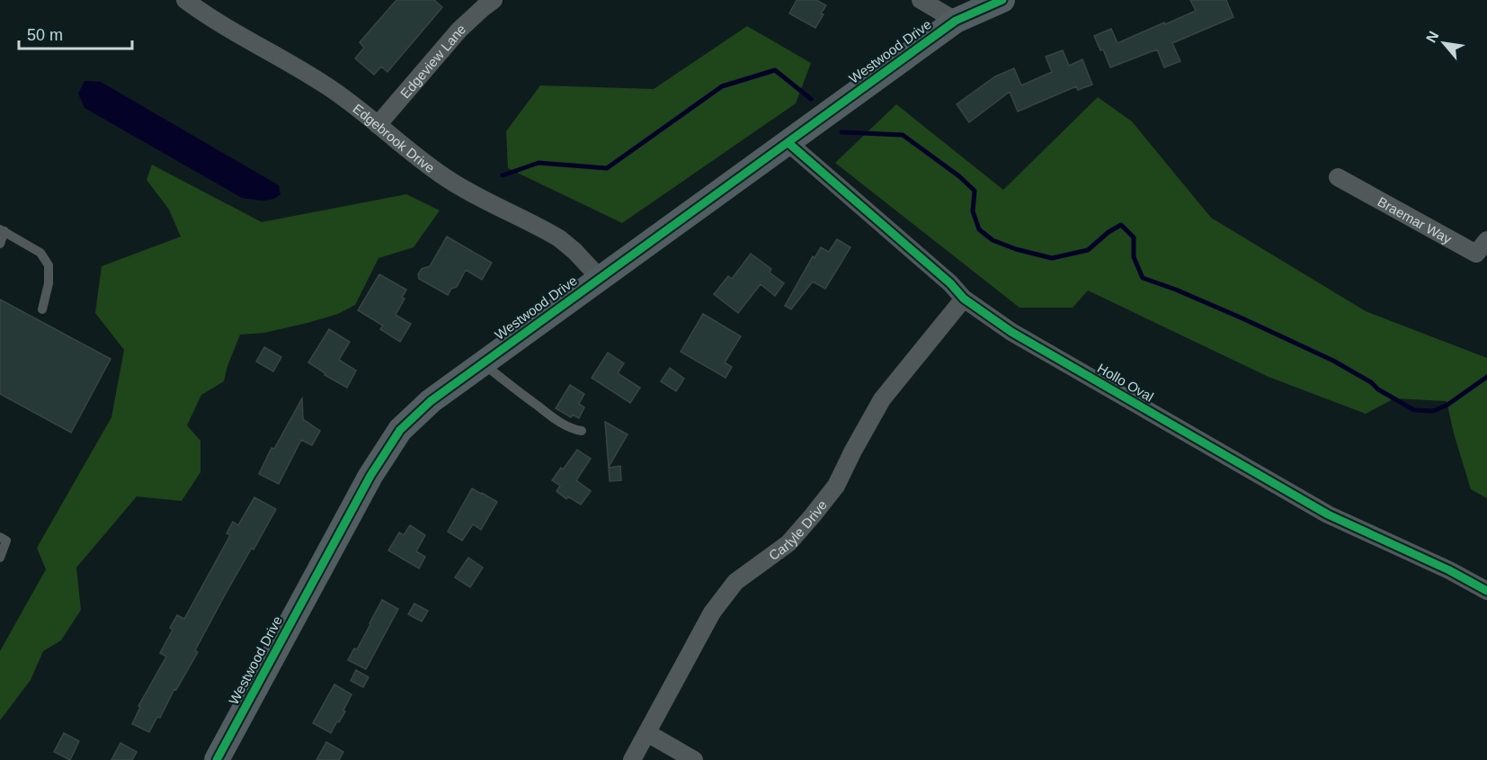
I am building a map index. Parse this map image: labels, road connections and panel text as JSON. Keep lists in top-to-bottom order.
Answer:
{
  "streets": {
    "street": [
      "Westwood Drive",
      "Edgeview Lane",
      "Edgebrook Drive",
      "Braemar Way",
      "Hollo Oval",
      "Carlyle Drive"
    ]
  },
  "crossings": [
    ["Westwood Drive", "Edgebrook Drive"],
    ["Westwood Drive", "Hollo Oval"],
    ["Edgeview Lane", "Edgebrook Drive"],
    ["Hollo Oval", "Carlyle Drive"]
  ],
  "scale_bar": "50 m",
  "north": "top left"
}
